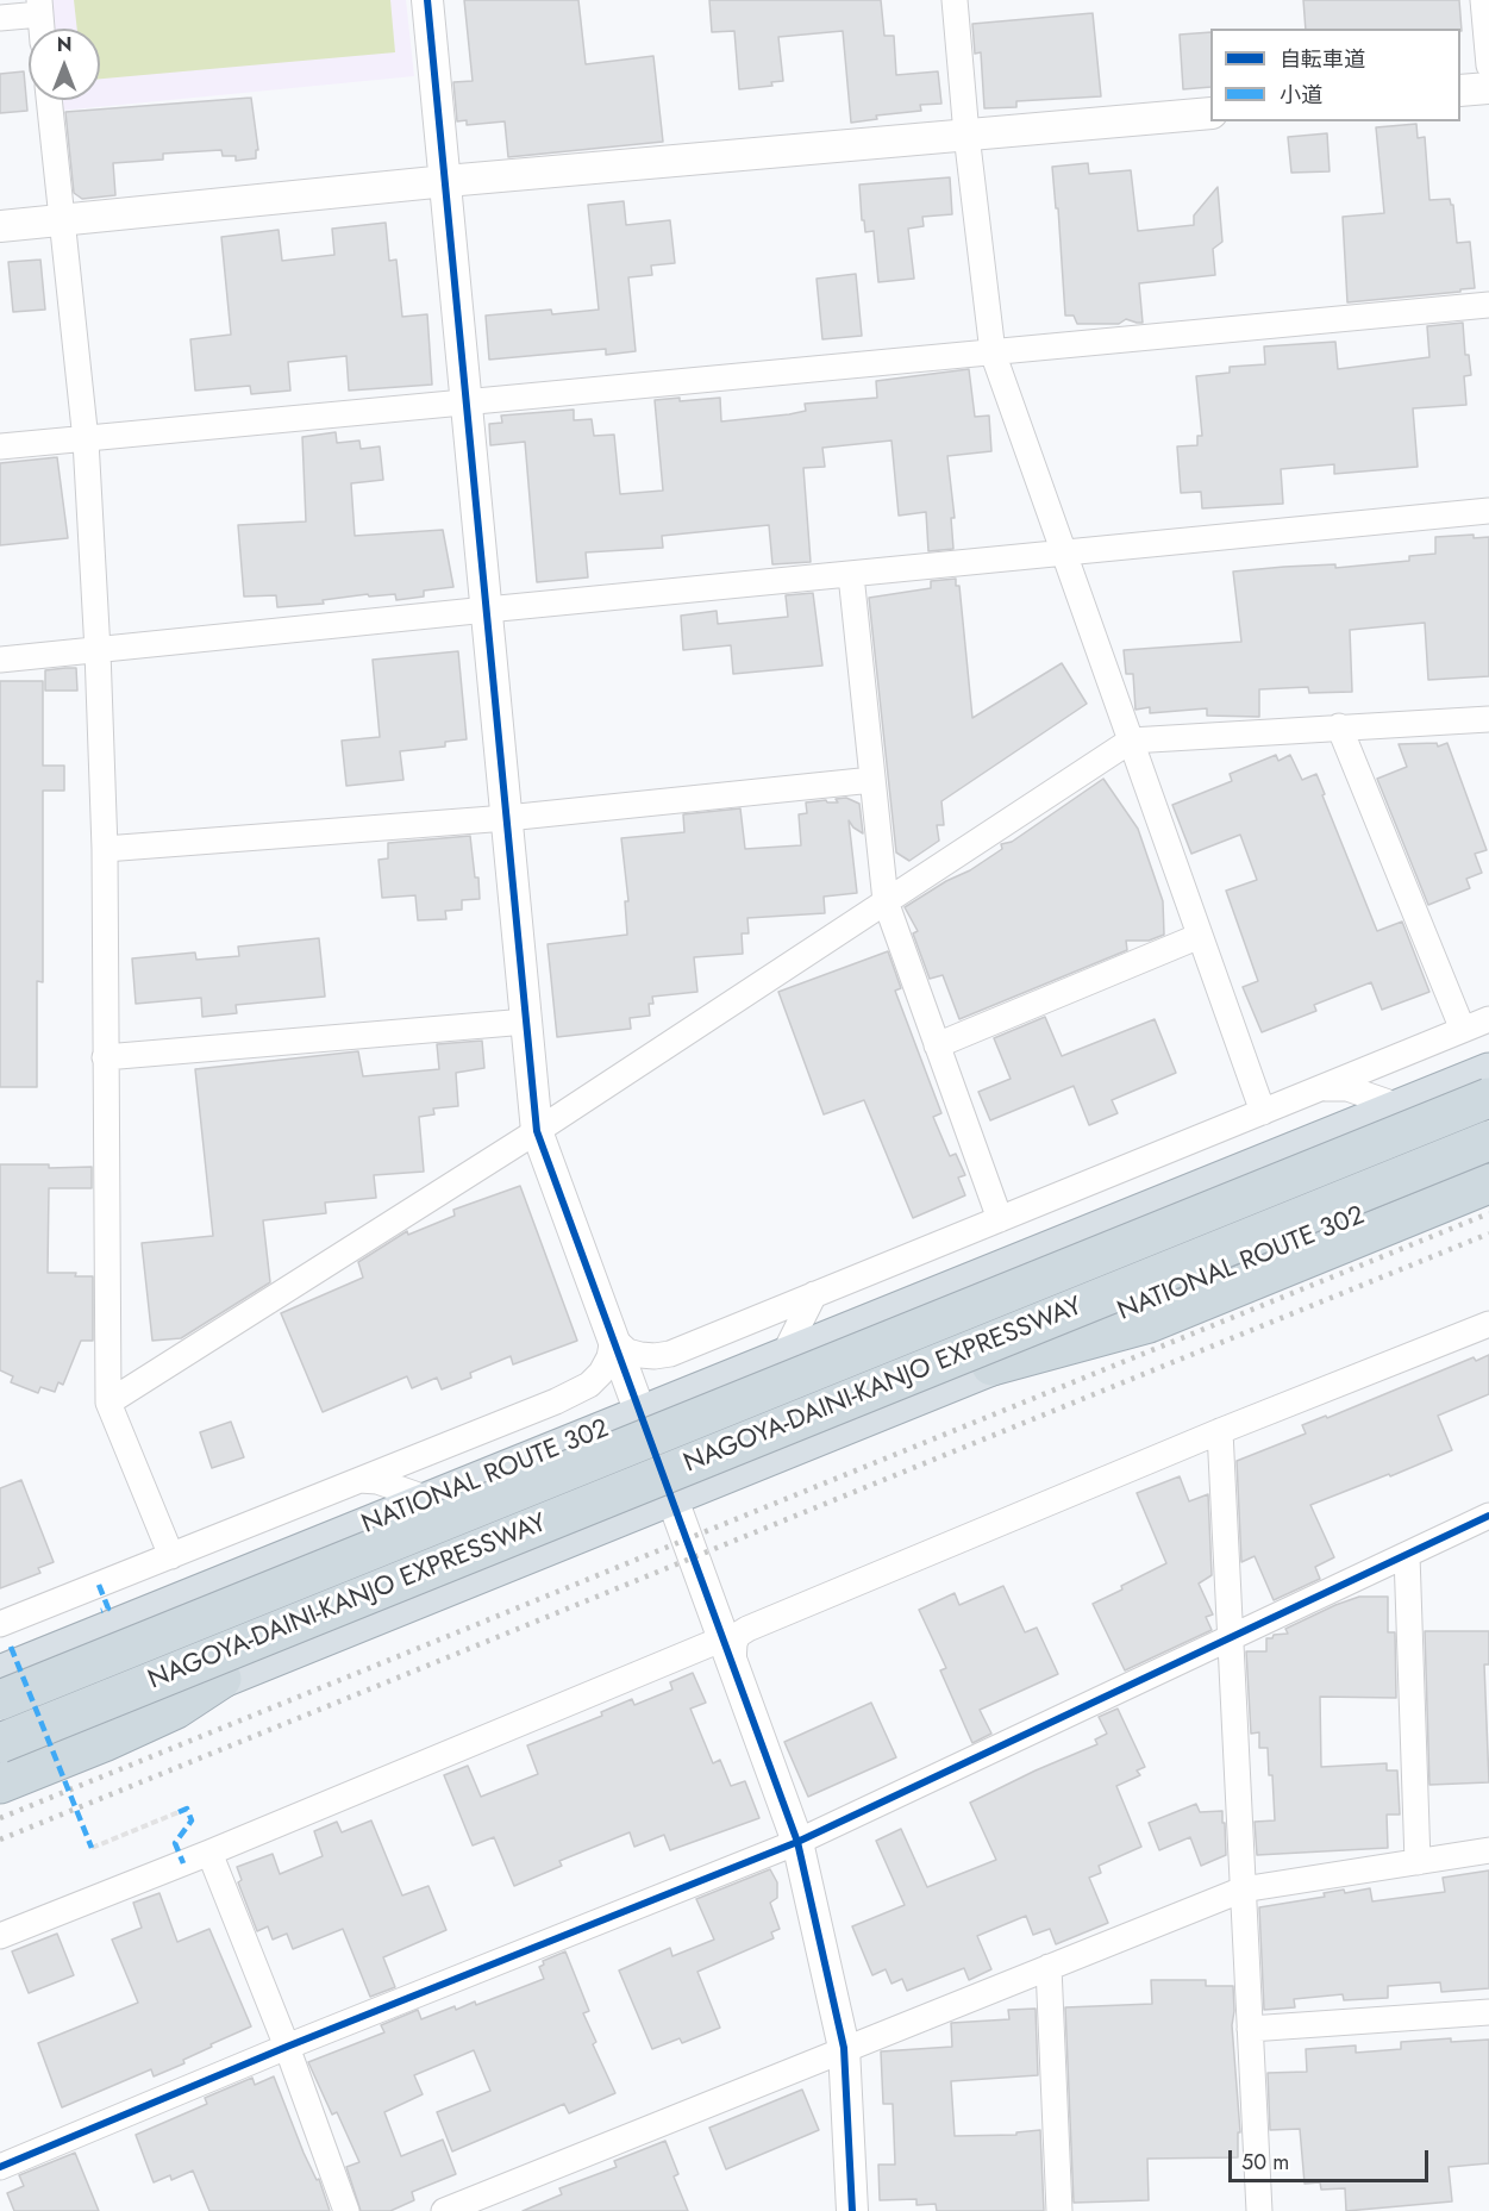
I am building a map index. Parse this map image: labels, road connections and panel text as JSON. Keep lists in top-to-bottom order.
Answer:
{
  "streets": {
    "highway": ["NATIONAL ROUTE 302", "NAGOYA-DAINI-KANJO EXPRESSWAY"]
  },
  "legend": ["自転車道", "小道"],
  "scale_bar": "50 m",
  "north": "top"
}
